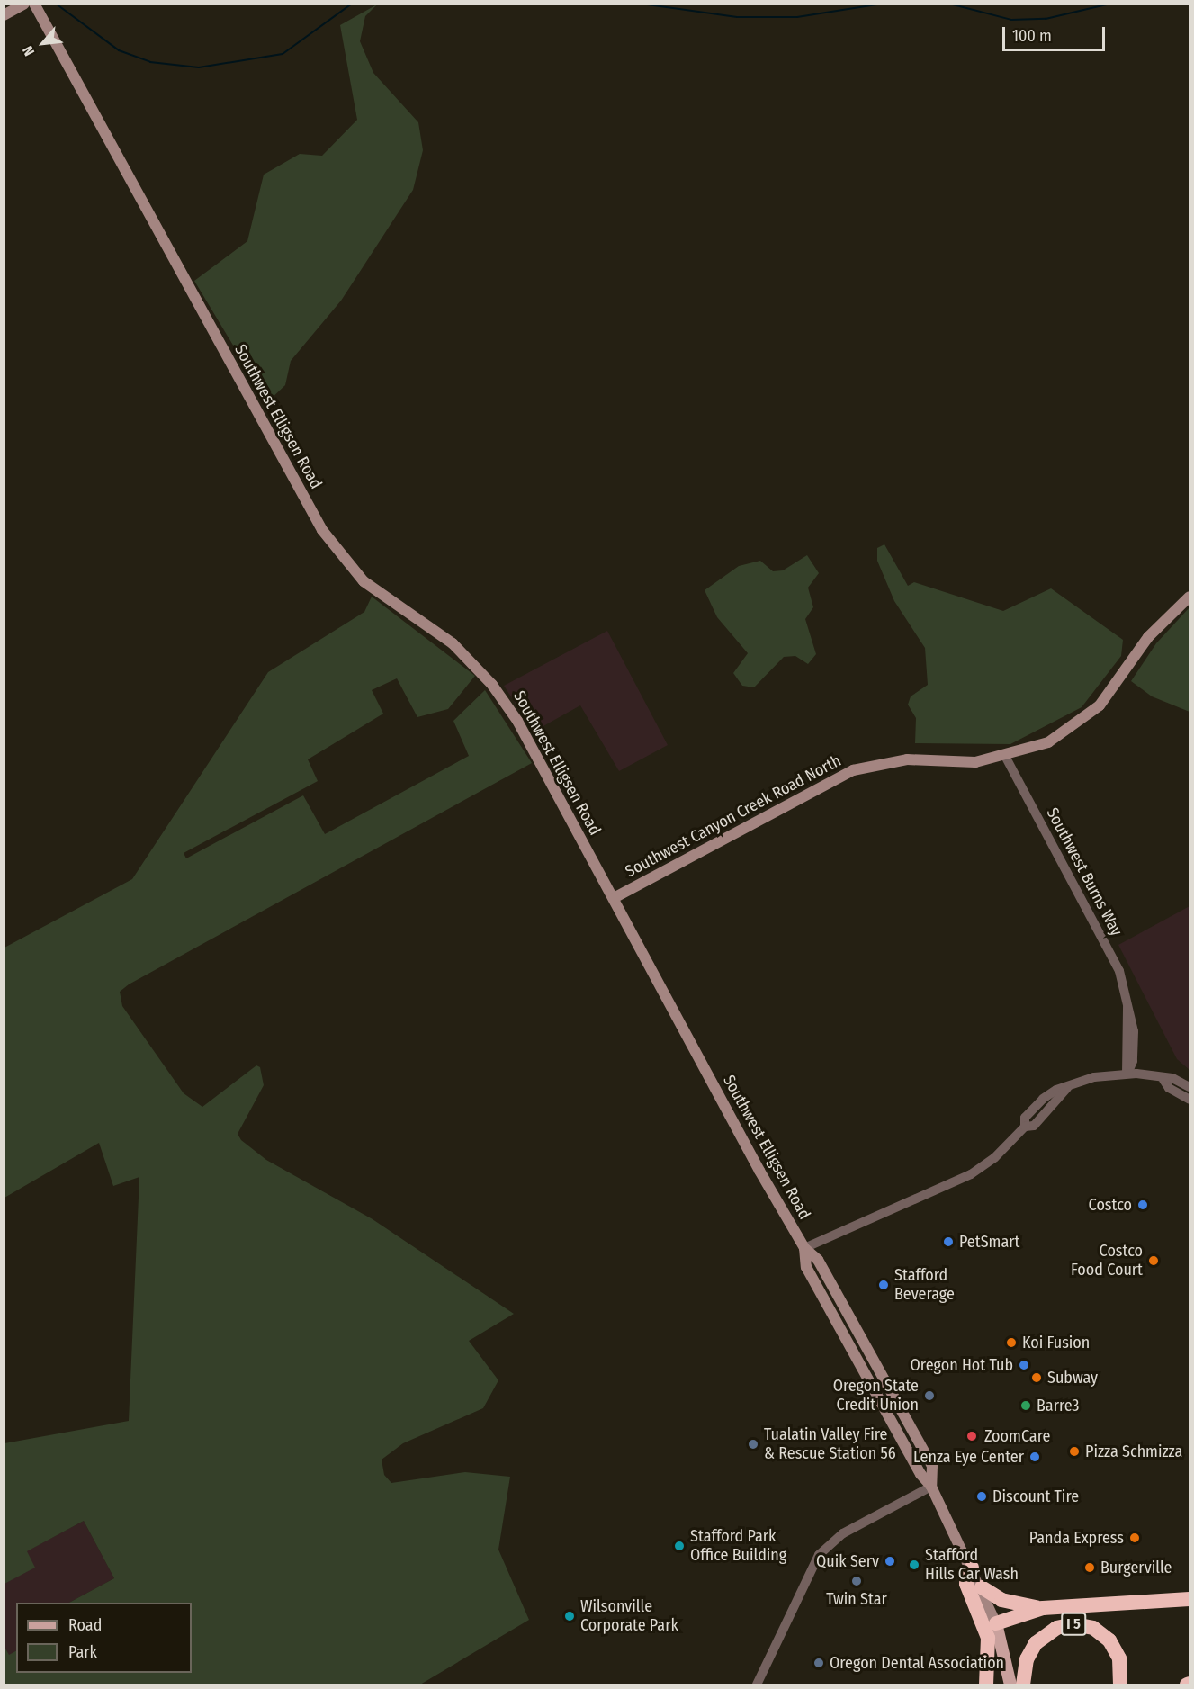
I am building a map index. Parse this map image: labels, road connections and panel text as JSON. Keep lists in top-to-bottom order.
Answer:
{
  "streets": {
    "highway": ["I 5"],
    "main road": ["Southwest Elligsen Road", "Southwest Canyon Creek Road North"],
    "street": ["Southwest Burns Way"]
  },
  "crossings": [
    ["Southwest Elligsen Road", "Southwest Canyon Creek Road North"],
    ["Southwest Elligsen Road", "I 5"],
    ["Southwest Canyon Creek Road North", "Southwest Burns Way"]
  ],
  "places": [
    "Costco",
    "PetSmart",
    "Costco Food Court",
    "Stafford Beverage",
    "Koi Fusion",
    "Oregon Hot Tub",
    "Subway",
    "Oregon State Credit Union",
    "Barre3",
    "ZoomCare",
    "Tualatin Valley Fire & Rescue Station 56",
    "Pizza Schmizza",
    "Lenza Eye Center",
    "Discount Tire",
    "Panda Express",
    "Stafford Park Office Building",
    "Quik Serv",
    "Stafford Hills Car Wash",
    "Burgerville",
    "Twin Star",
    "Wilsonville Corporate Park",
    "Oregon Dental Association"
  ],
  "legend": ["Road", "Park"],
  "scale_bar": "100 m",
  "north": "bottom left"
}
